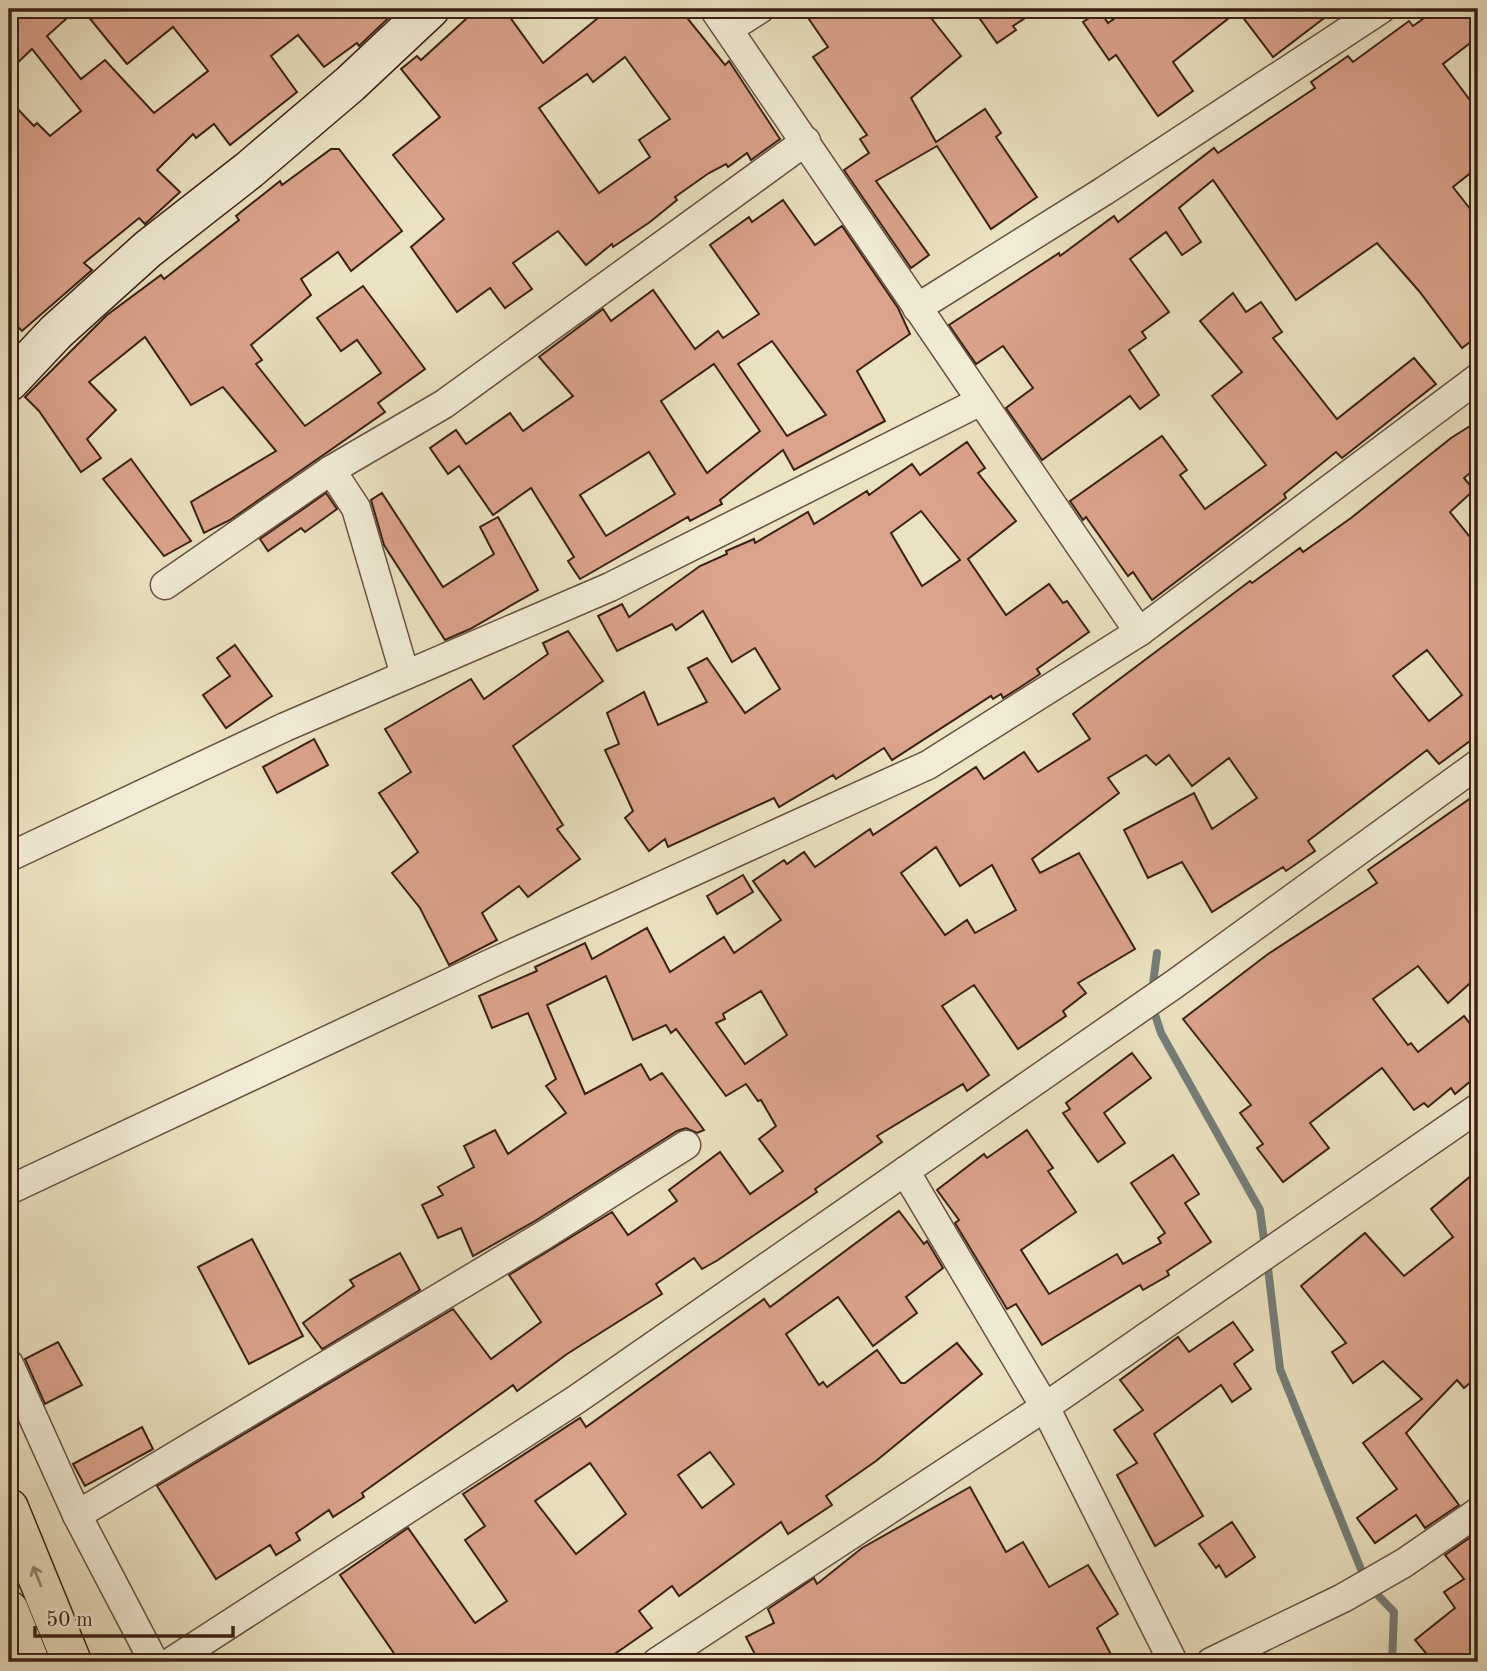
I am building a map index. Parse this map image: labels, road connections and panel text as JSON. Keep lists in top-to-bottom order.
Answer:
{
  "scale_bar": "50 m"
}
